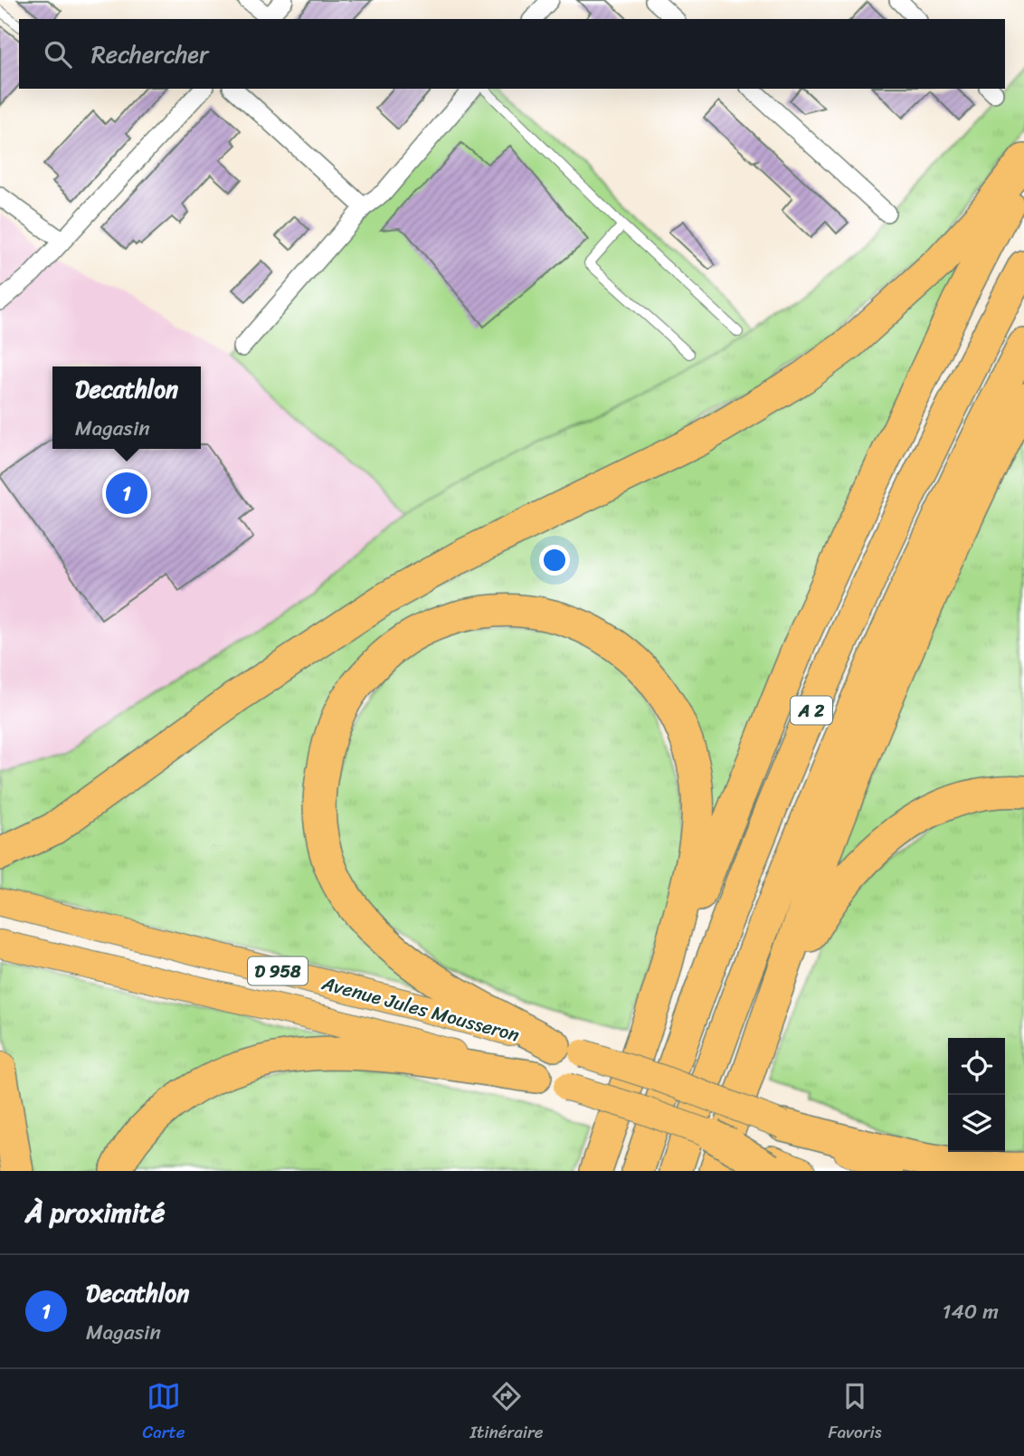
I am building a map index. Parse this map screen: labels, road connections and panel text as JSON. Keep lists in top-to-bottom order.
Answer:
{
  "streets": {
    "highway": ["A 2"],
    "main road": ["D 958", "Avenue Jules Mousseron"]
  },
  "crossings": [
    ["D 958", "Avenue Jules Mousseron"]
  ],
  "page": {
    "search": "Rechercher",
    "popup": ["Decathlon", "Magasin"],
    "pins": "1",
    "heading": "À proximité",
    "list": [
      {
        "mark": "1",
        "name": "Decathlon",
        "note": "Magasin",
        "value": "140 m"
      }
    ],
    "nav": ["Carte", "Itinéraire", "Favoris"]
  }
}
